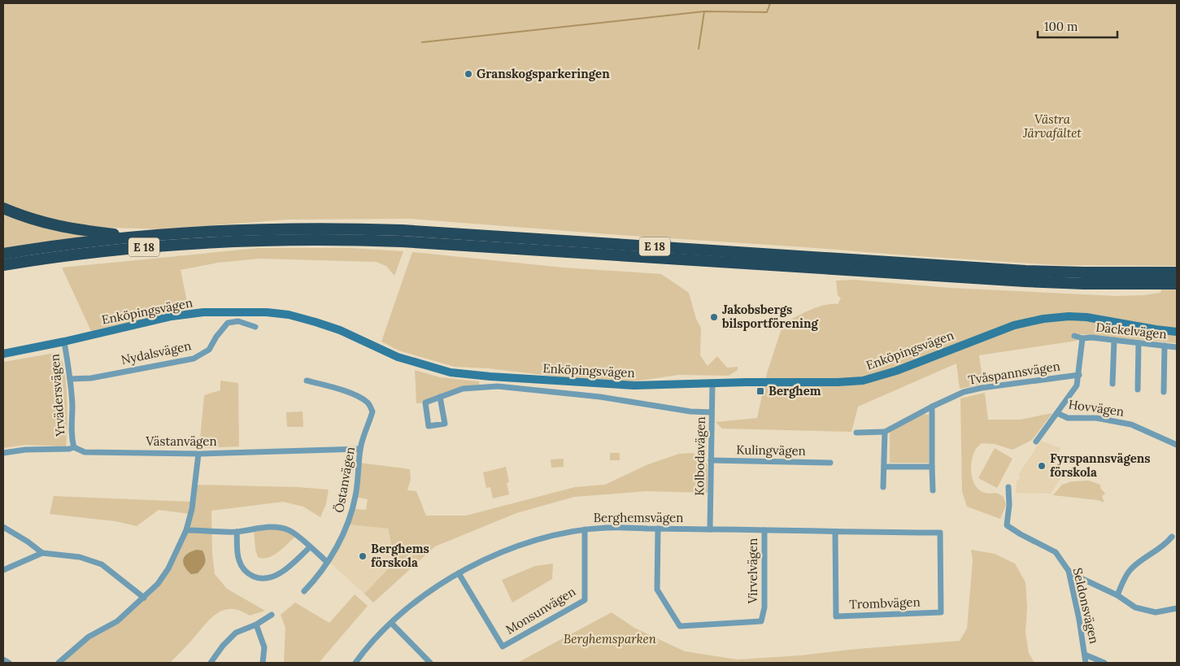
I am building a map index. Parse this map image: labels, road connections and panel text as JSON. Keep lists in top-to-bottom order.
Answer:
{
  "streets": {
    "highway": ["E 18"],
    "street": [
      "Enköpingsvägen",
      "Däckelvägen",
      "Nydalsvägen",
      "Tvåspannsvägen",
      "Yrvädersvägen",
      "Hovvägen",
      "Västanvägen",
      "Kulingvägen",
      "Kolbodavägen",
      "Östanvägen",
      "Berghemsvägen",
      "Virvelvägen",
      "Trombvägen",
      "Seldonsvägen",
      "Monsunvägen"
    ]
  },
  "crossings": [
    ["Enköpingsvägen", "Yrvädersvägen"],
    ["Enköpingsvägen", "Kolbodavägen"],
    ["Nydalsvägen", "Yrvädersvägen"],
    ["Yrvädersvägen", "Västanvägen"],
    ["Västanvägen", "Östanvägen"],
    ["Kulingvägen", "Kolbodavägen"],
    ["Kolbodavägen", "Berghemsvägen"],
    ["Berghemsvägen", "Virvelvägen"],
    ["Berghemsvägen", "Trombvägen"],
    ["Berghemsvägen", "Monsunvägen"]
  ],
  "parks": ["Västra Järvafältet", "Berghemsparken"],
  "places": {
    "other": [
      "Granskogsparkeringen",
      "Jakobsbergs bilsportförening",
      "Fyrspannsvägens förskola",
      "Berghems förskola"
    ],
    "transit": ["Berghem"]
  },
  "scale_bar": "100 m"
}
